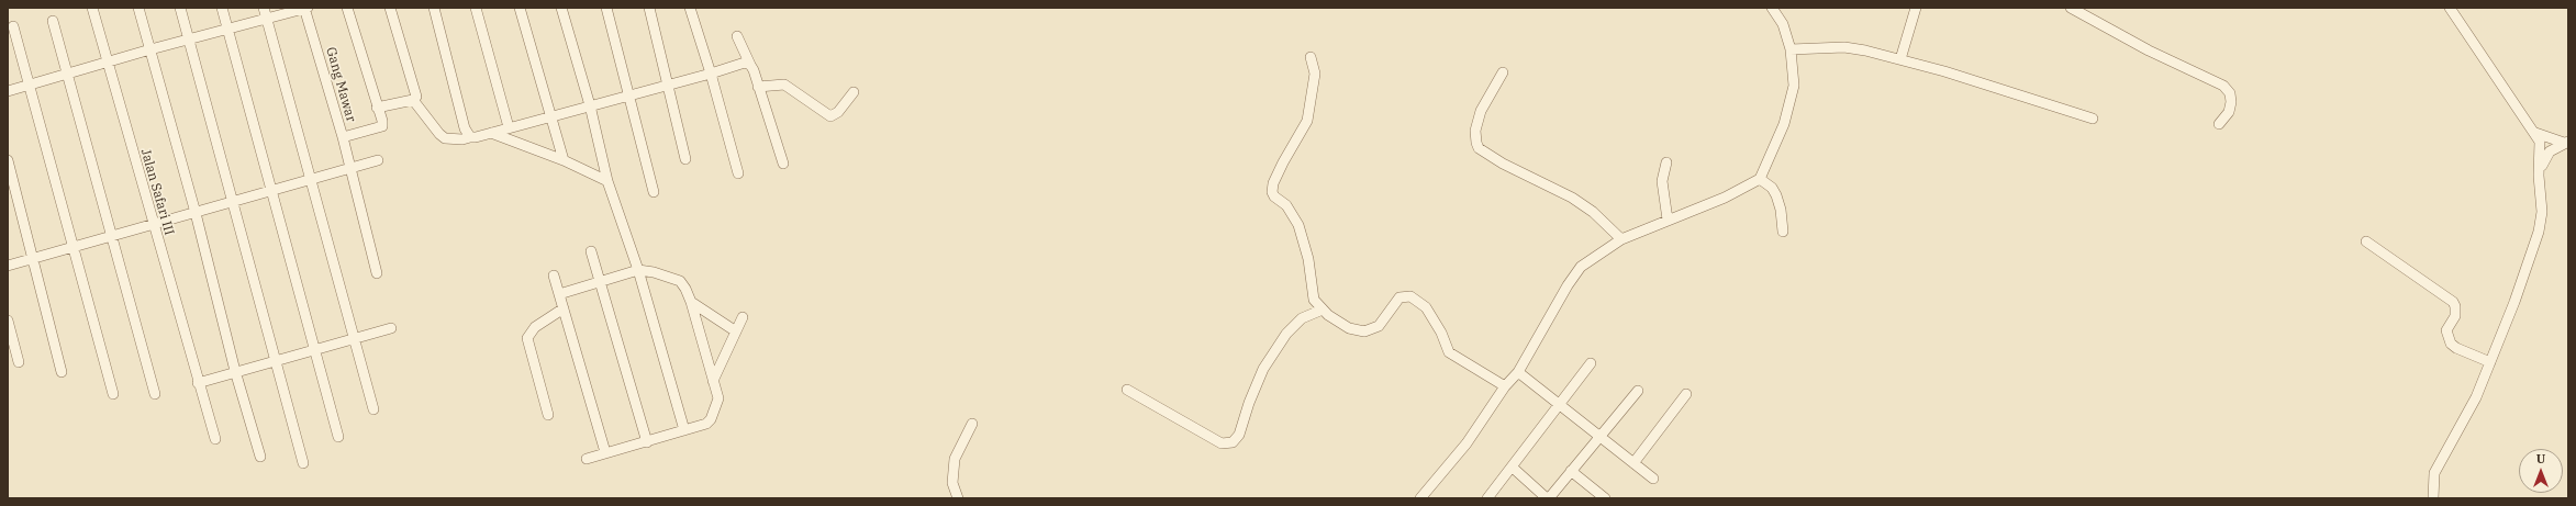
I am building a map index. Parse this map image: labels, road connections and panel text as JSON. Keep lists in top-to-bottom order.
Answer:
{
  "streets": {
    "street": ["Gang Mawar", "Jalan Safari III"]
  },
  "north": "top"
}
